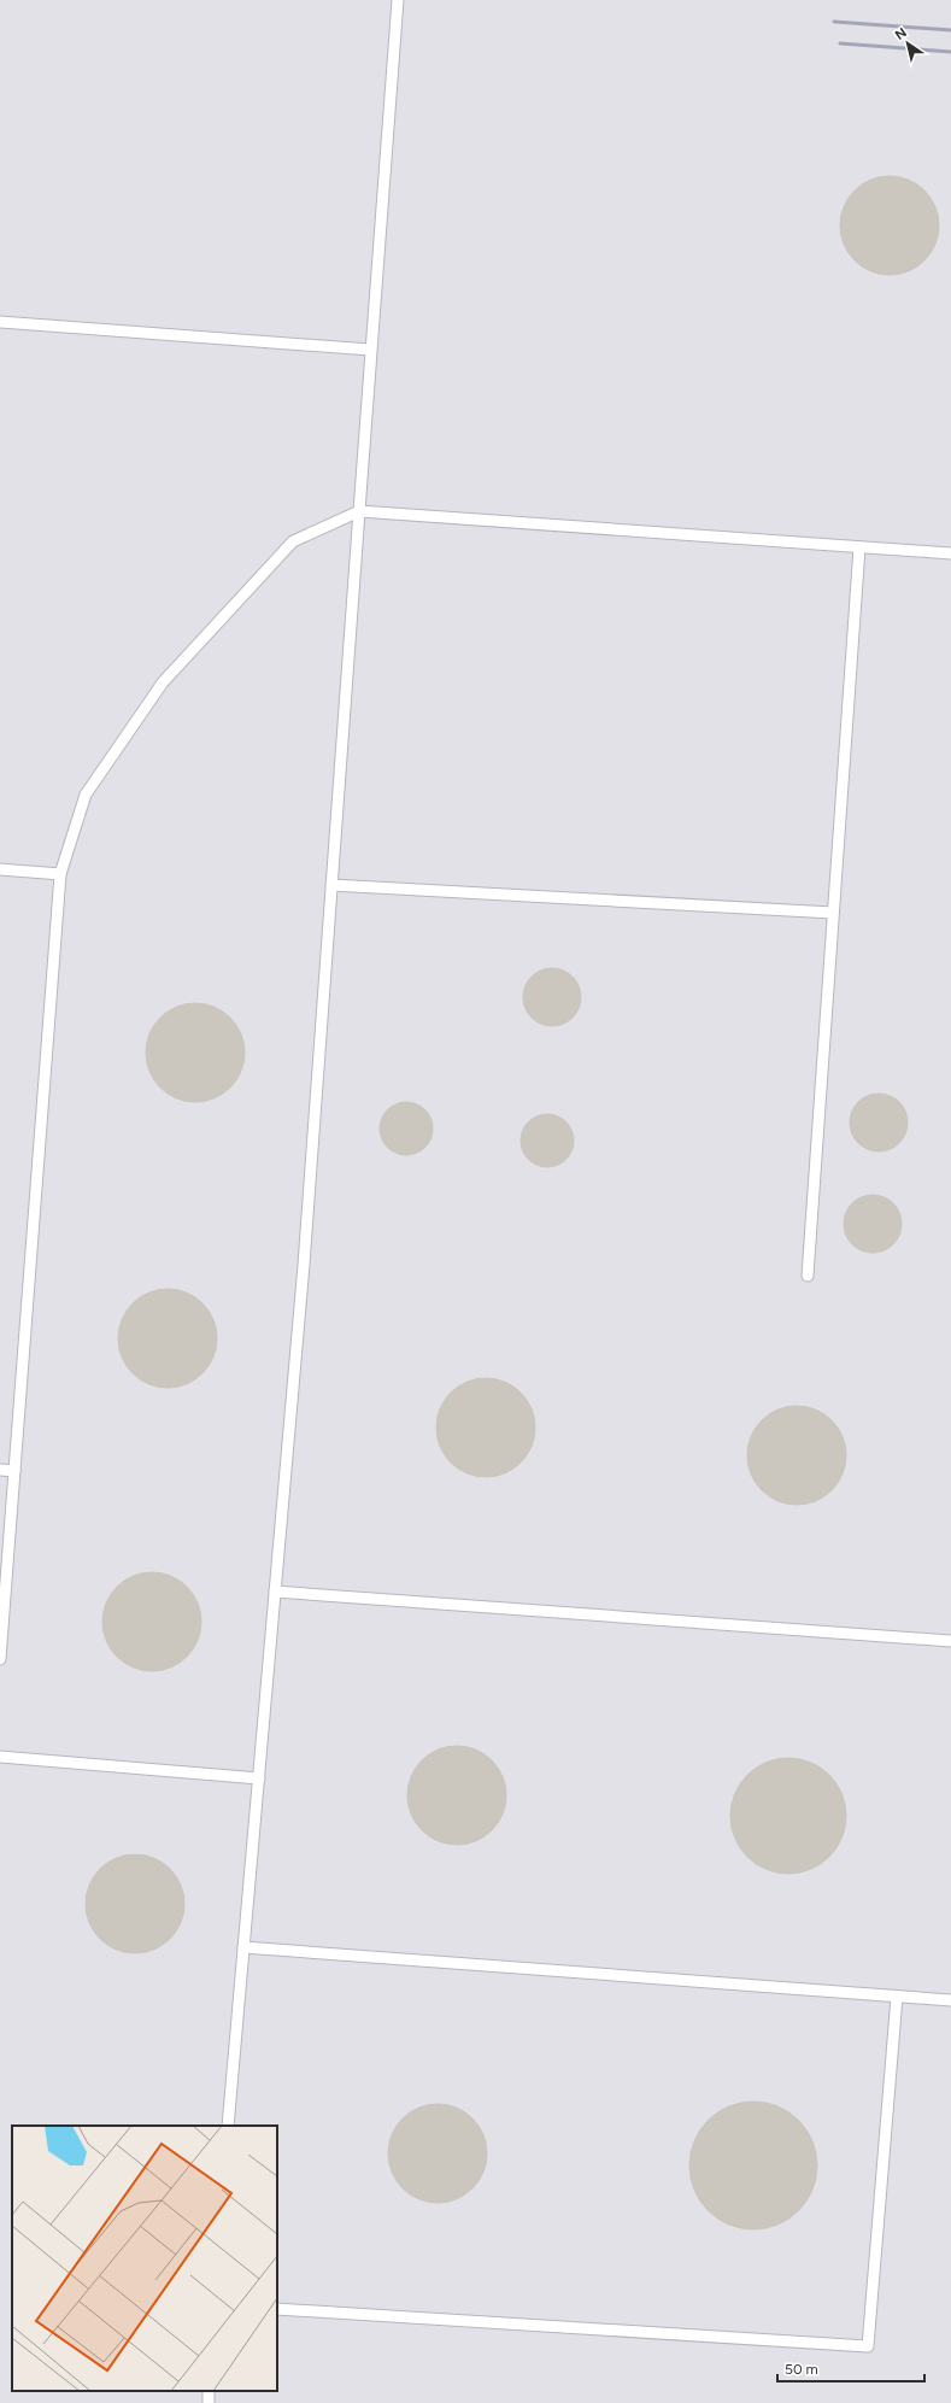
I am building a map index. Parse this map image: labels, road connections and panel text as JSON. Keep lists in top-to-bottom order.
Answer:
{
  "scale_bar": "50 m",
  "north": "top left"
}
